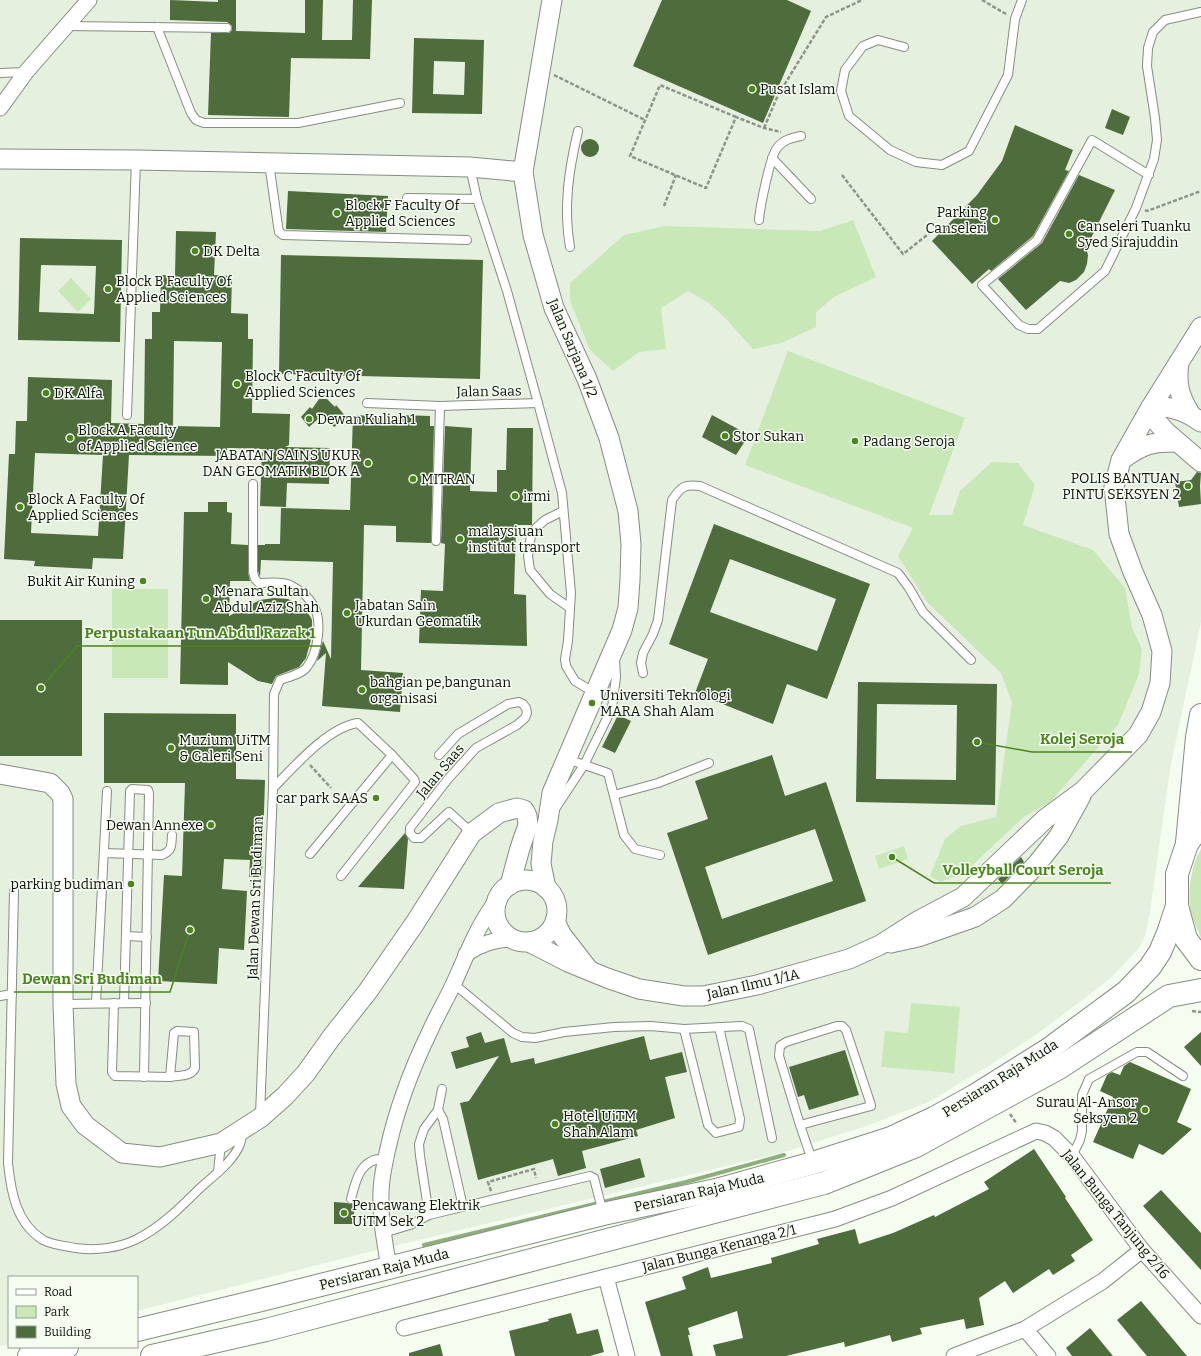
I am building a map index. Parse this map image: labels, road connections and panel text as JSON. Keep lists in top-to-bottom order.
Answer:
{
  "streets": {
    "main road": ["Persiaran Raja Muda"],
    "street": [
      "Jalan Sarjana 1/2",
      "Jalan Ilmu 1/1A",
      "Jalan Bunga Tanjung 2/16",
      "Jalan Bunga Kenanga 2/1"
    ],
    "lane": ["Jalan Saas", "Jalan Dewan Sri Budiman"]
  },
  "crossings": [
    ["Jalan Sarjana 1/2", "Jalan Ilmu 1/1A"],
    ["Jalan Bunga Tanjung 2/16", "Jalan Bunga Kenanga 2/1"]
  ],
  "places": [
    "Pusat Islam",
    "Block F Faculty Of Applied Sciences",
    "Parking Canseleri",
    "Canseleri Tuanku Syed Sirajuddin",
    "DK Delta",
    "Block B Faculty Of Applied Sciences",
    "Block C Faculty Of Applied Sciences",
    "DK Alfa",
    "Dewan Kuliah 1",
    "Stor Sukan",
    "Block A Faculty of Applied Science",
    "Padang Seroja",
    "JABATAN SAINS UKUR DAN GEOMATIK BLOK A",
    "MITRAN",
    "POLIS BANTUAN PINTU SEKSYEN 2",
    "irmi",
    "Block A Faculty Of Applied Sciences",
    "malaysiuan institut transport",
    "Bukit Air Kuning",
    "Menara Sultan Abdul Aziz Shah",
    "Jabatan Sain Ukurdan Geomatik",
    "Perpustakaan Tun Abdul Razak 1",
    "bahgian pe,bangunan organisasi",
    "Universiti Teknologi MARA Shah Alam",
    "Kolej Seroja",
    "Muzium UiTM & Galeri Seni",
    "car park SAAS",
    "Dewan Annexe",
    "Volleyball Court Seroja",
    "parking budiman",
    "Dewan Sri Budiman",
    "Surau Al-Ansor Seksyen 2",
    "Hotel UiTM Shah Alam",
    "Pencawang Elektrik UiTM Sek 2"
  ],
  "legend": ["Road", "Park", "Building"]
}
